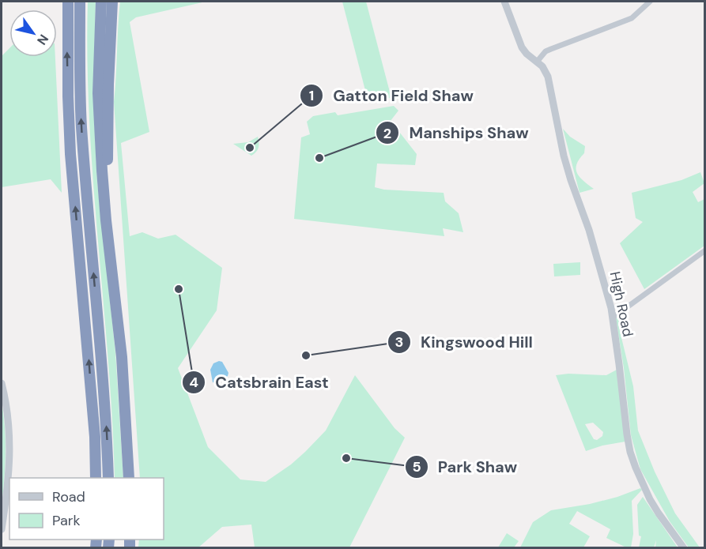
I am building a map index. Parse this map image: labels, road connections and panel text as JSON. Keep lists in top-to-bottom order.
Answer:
{
  "streets": {
    "street": ["High Road"]
  },
  "places": [
    "Gatton Field Shaw",
    "Manships Shaw",
    "Catsbrain East",
    "Kingswood Hill",
    "Park Shaw"
  ],
  "legend": ["Road", "Park"],
  "north": "bottom right"
}
